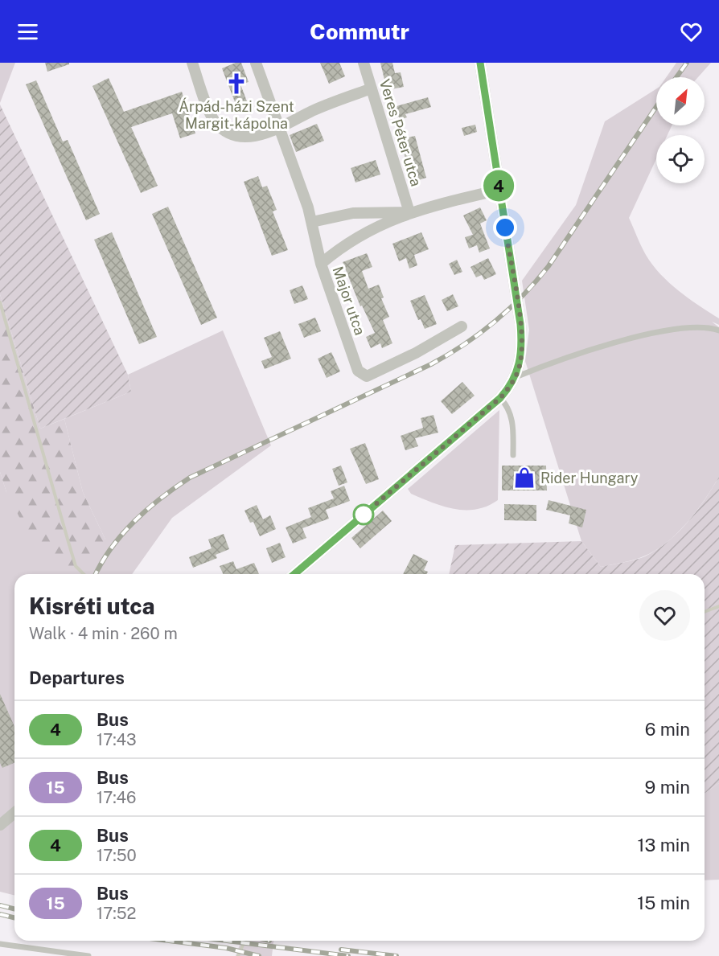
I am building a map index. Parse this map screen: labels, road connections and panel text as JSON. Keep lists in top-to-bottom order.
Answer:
{
  "streets": {
    "street": ["Veres Péter utca", "Major utca"]
  },
  "places": {
    "church": ["Árpád-házi Szent Margit-kápolna"],
    "shop": ["Rider Hungary"]
  },
  "lines": ["bus line 4"],
  "north": "top right",
  "page": {
    "header": "Commutr",
    "on_map": "4",
    "heading": [
      ["Kisréti utca", "Walk · 4 min · 260 m"],
      "Departures"
    ],
    "list": [
      {
        "mark": "4",
        "name": "Bus",
        "note": "17:43",
        "value": "6 min"
      },
      {
        "mark": "15",
        "name": "Bus",
        "note": "17:46",
        "value": "9 min"
      },
      {
        "mark": "4",
        "name": "Bus",
        "note": "17:50",
        "value": "13 min"
      },
      {
        "mark": "15",
        "name": "Bus",
        "note": "17:52",
        "value": "15 min"
      }
    ]
  }
}
